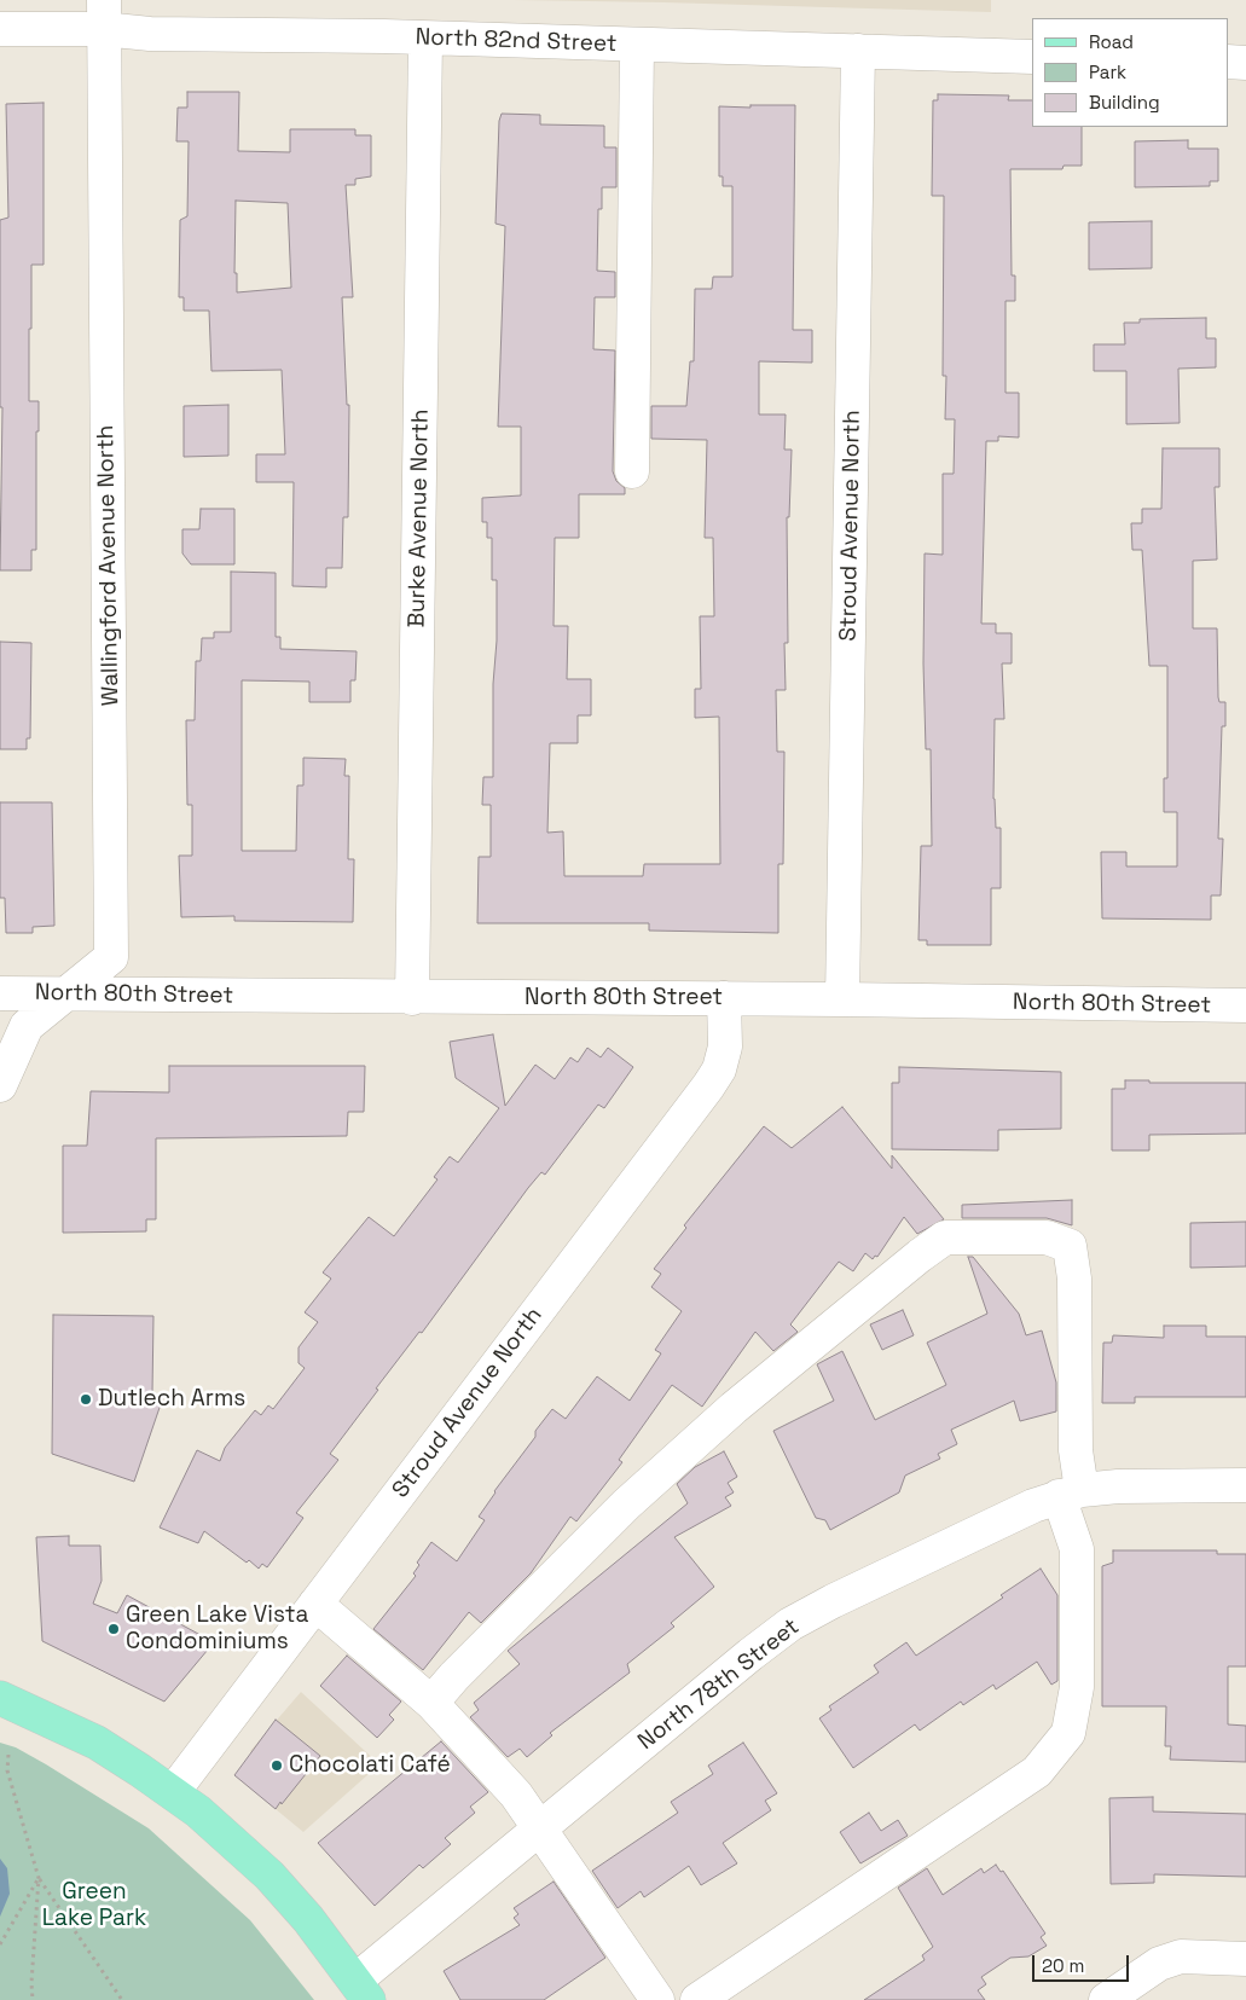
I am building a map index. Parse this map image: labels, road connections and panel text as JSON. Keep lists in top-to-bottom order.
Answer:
{
  "streets": {
    "street": [
      "North 82nd Street",
      "Burke Avenue North",
      "Stroud Avenue North",
      "Wallingford Avenue North",
      "North 80th Street",
      "North 78th Street"
    ]
  },
  "crossings": [
    ["North 82nd Street", "Burke Avenue North"],
    ["North 82nd Street", "Stroud Avenue North"],
    ["North 82nd Street", "Wallingford Avenue North"],
    ["Burke Avenue North", "North 80th Street"],
    ["Stroud Avenue North", "North 80th Street"],
    ["Wallingford Avenue North", "North 80th Street"]
  ],
  "parks": ["Green Lake Park"],
  "places": ["Dutlech Arms", "Green Lake Vista Condominiums", "Chocolati Café"],
  "legend": ["Road", "Park", "Building"],
  "scale_bar": "20 m"
}
